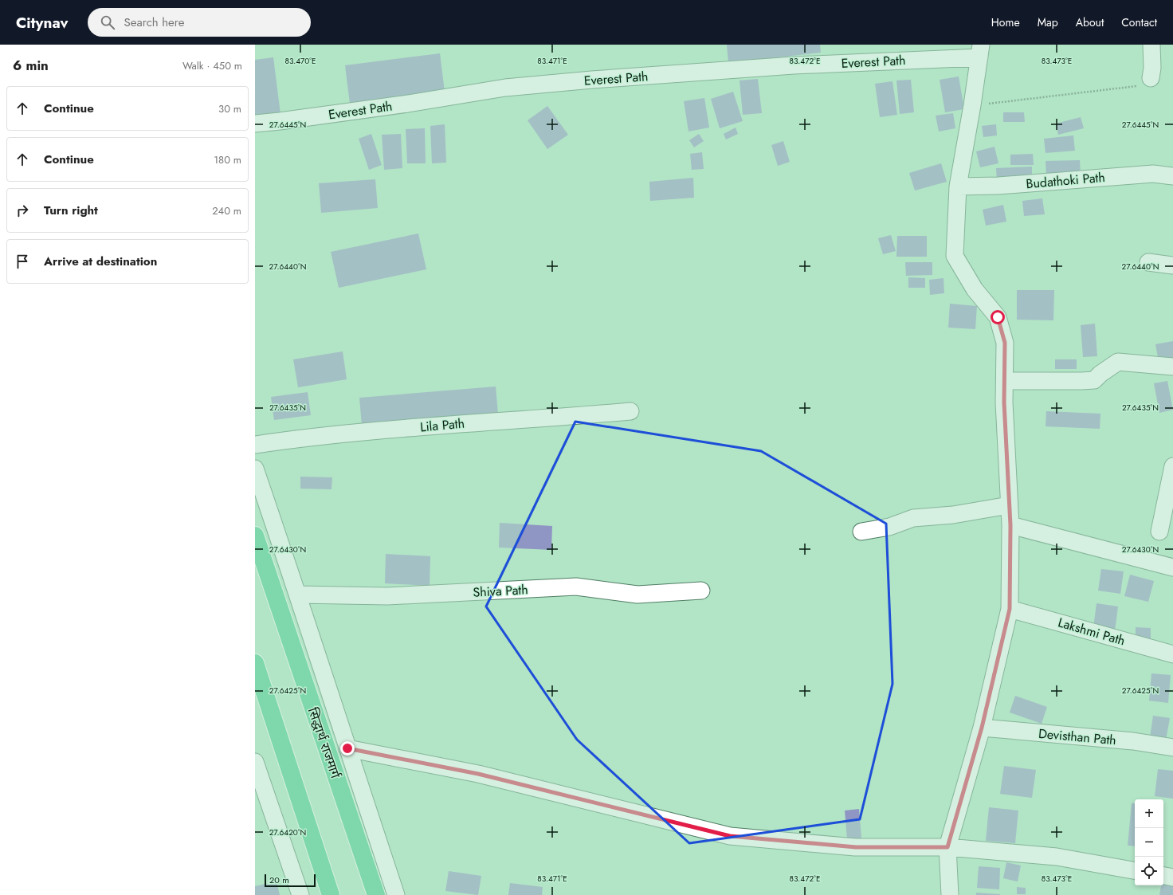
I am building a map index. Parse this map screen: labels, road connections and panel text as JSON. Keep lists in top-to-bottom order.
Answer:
{
  "streets": {
    "highway": ["सिद्धार्थ राजमार्ग"],
    "street": [
      "Everest Path",
      "Budathoki Path",
      "Lila Path",
      "Shiva Path",
      "Lakshmi Path",
      "Devisthan Path"
    ]
  },
  "scale_bar": "20 m",
  "page": {
    "header": "Citynav",
    "search": "Search here",
    "nav": [
      "Home",
      "Map",
      "About",
      "Contact"
    ],
    "heading": ["6 min", "Walk · 450 m"],
    "list": [
      ["Continue", "30 m"],
      ["Continue", "180 m"],
      ["Turn right", "240 m"],
      "Arrive at destination"
    ],
    "map_buttons": ["+", "−"],
    "scale": "20 m"
  },
  "coordinates": [
    "83.470°E",
    "83.471°E",
    "83.472°E",
    "83.473°E",
    "27.6445°N",
    "27.6440°N",
    "27.6435°N",
    "27.6430°N",
    "27.6425°N",
    "27.6420°N"
  ]
}
